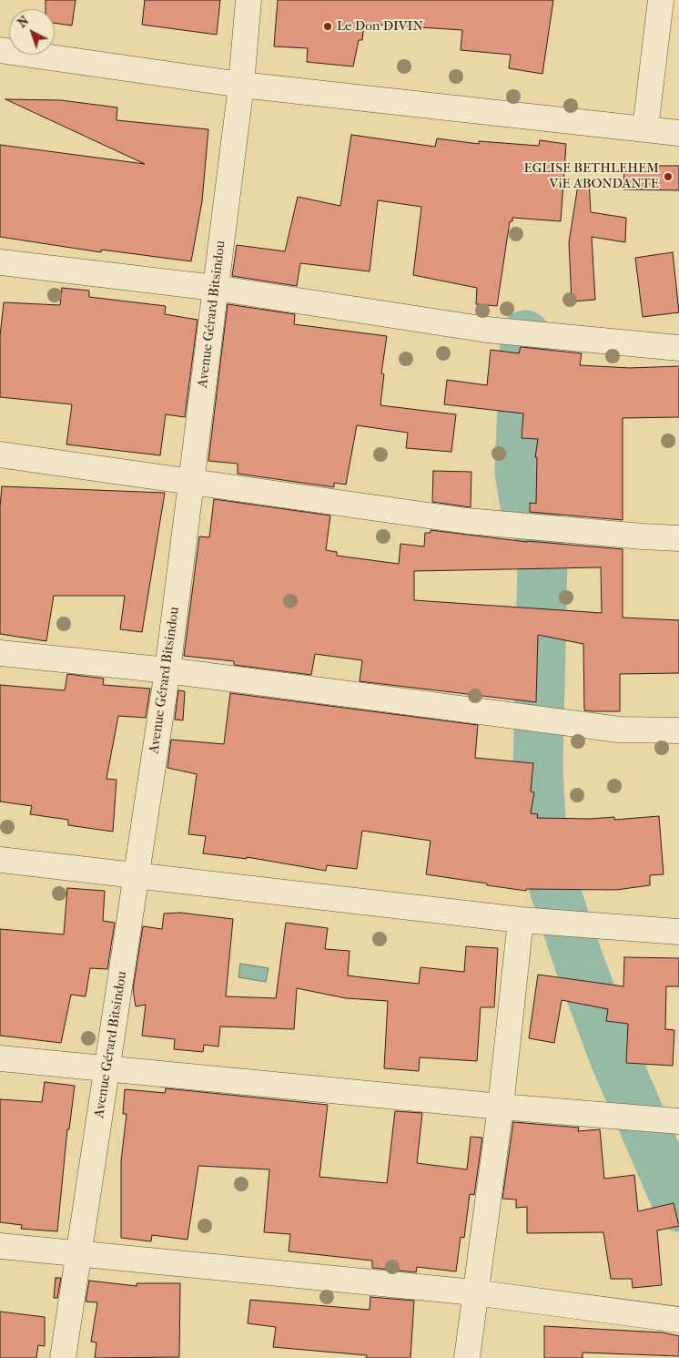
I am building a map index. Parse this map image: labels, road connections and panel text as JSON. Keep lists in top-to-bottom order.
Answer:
{
  "streets": {
    "street": ["Avenue Gérard Bitsindou"]
  },
  "places": ["Le Don DIVIN", "EGLISE BETHLEHEM ViE ABONDANTE"],
  "north": "top left"
}
